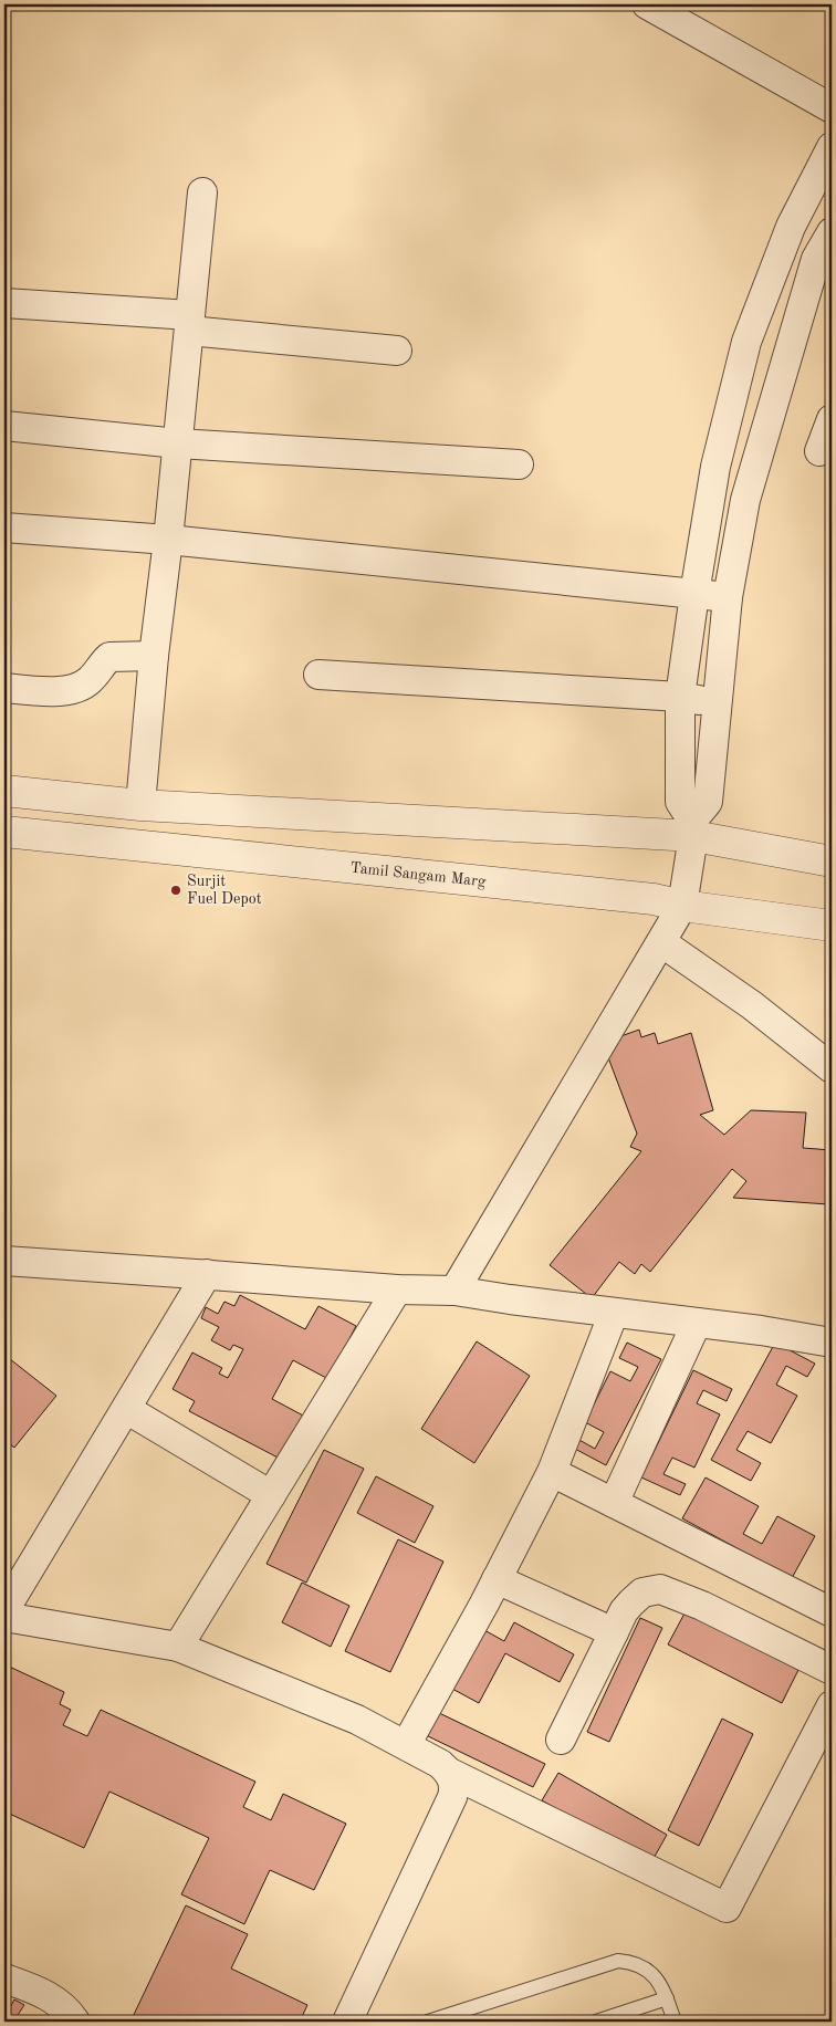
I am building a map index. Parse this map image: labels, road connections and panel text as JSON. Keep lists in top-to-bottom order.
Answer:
{
  "streets": {
    "street": ["Tamil Sangam Marg"]
  },
  "places": ["Surjit Fuel Depot"]
}
